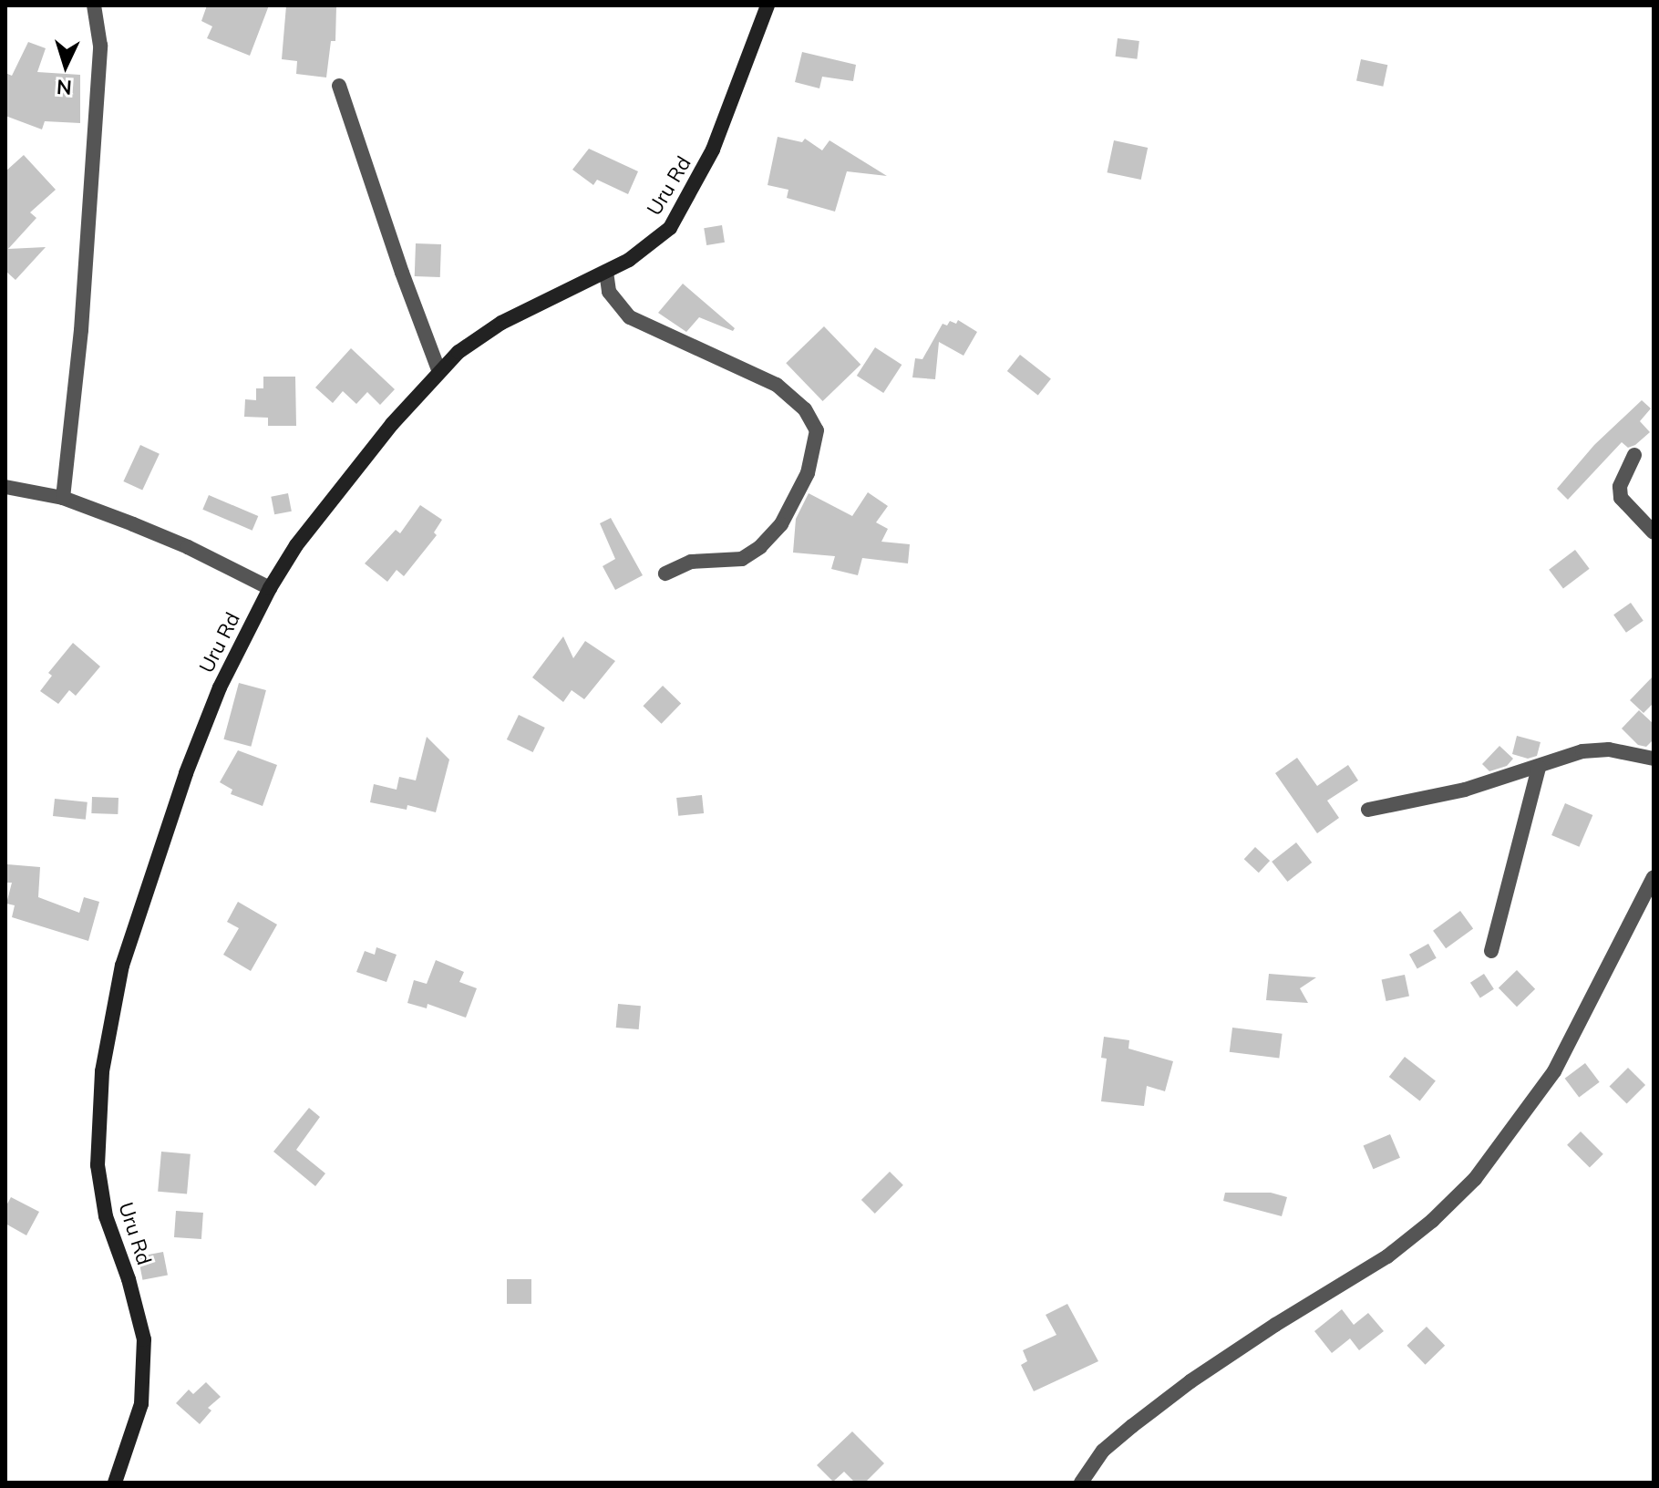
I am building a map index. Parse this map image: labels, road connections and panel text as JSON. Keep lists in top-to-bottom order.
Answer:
{
  "streets": {
    "street": ["Uru Rd"]
  },
  "north": "bottom"
}
